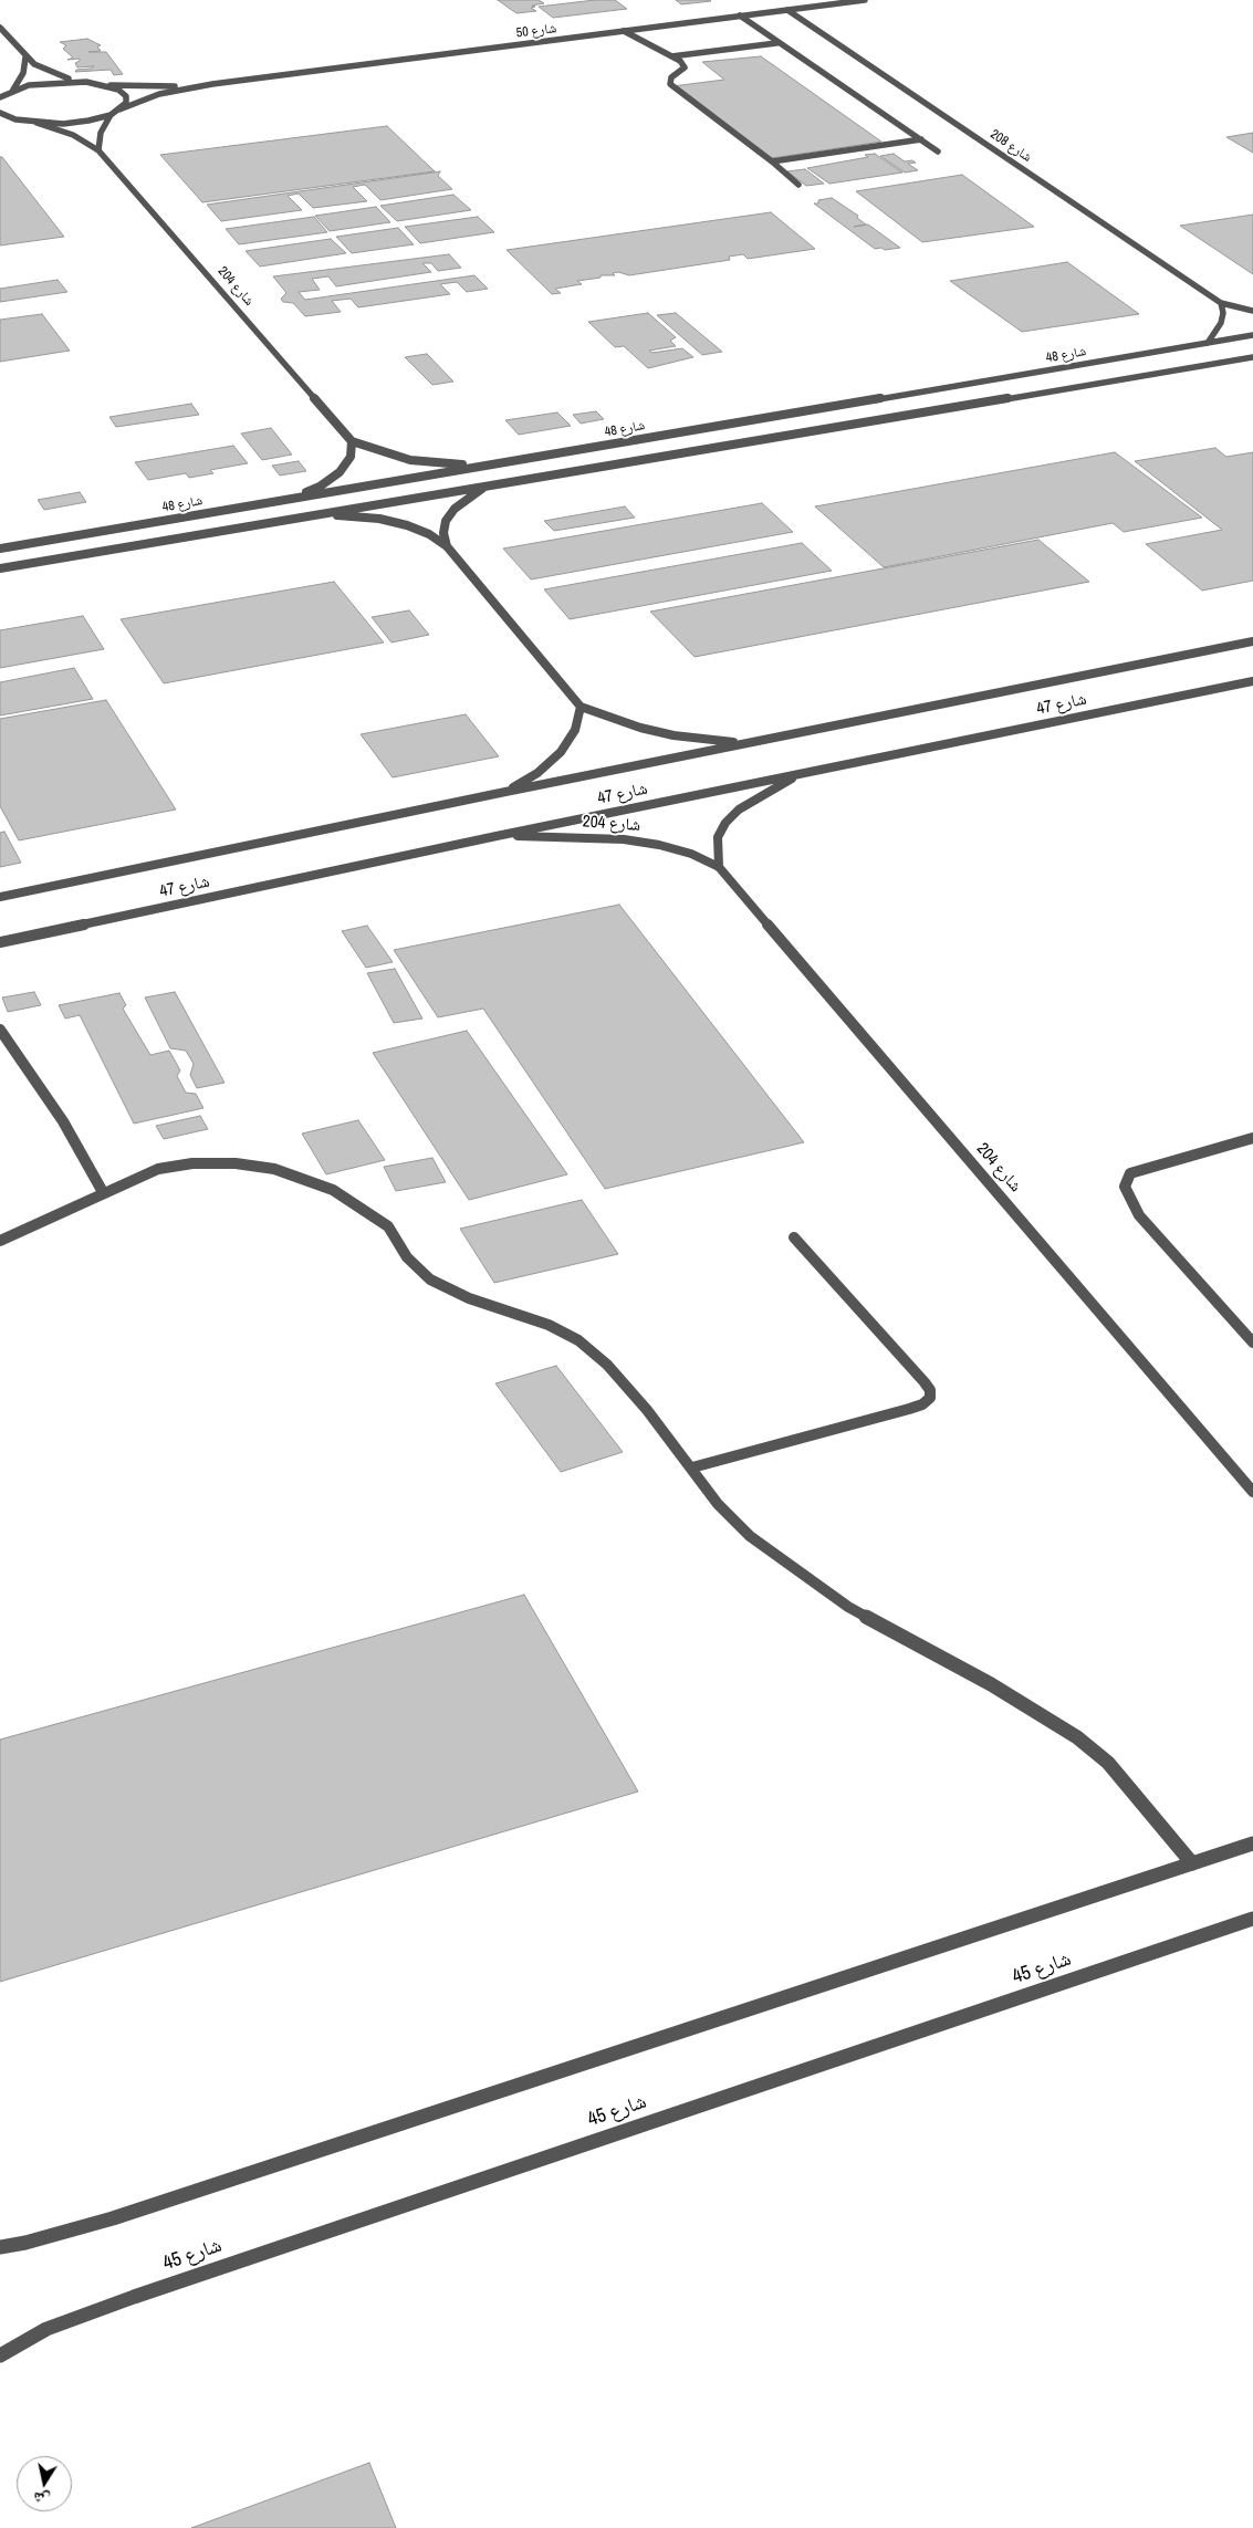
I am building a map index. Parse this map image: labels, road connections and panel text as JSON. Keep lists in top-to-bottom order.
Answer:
{
  "streets": {
    "street": [
      "شارع 50",
      "شارع 208",
      "شارع 204",
      "شارع 48",
      "شارع 47",
      "شارع 45"
    ]
  },
  "crossings": [
    ["شارع 50", "شارع 208"],
    ["شارع 204", "شارع 48"],
    ["شارع 204", "شارع 47"]
  ],
  "north": "bottom"
}
